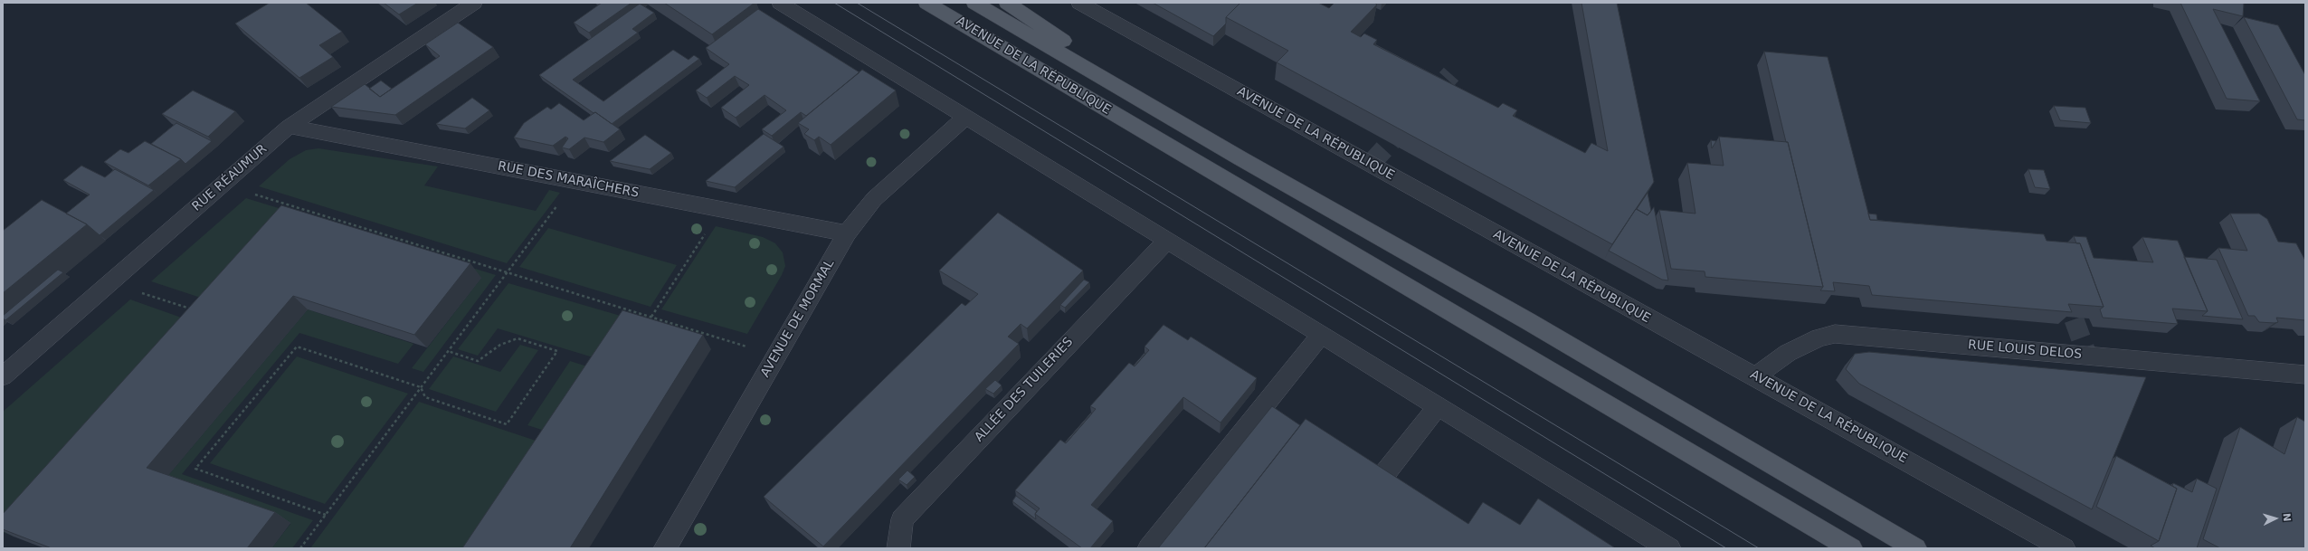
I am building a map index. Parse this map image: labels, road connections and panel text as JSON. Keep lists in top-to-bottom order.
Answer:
{
  "streets": {
    "main road": ["AVENUE DE LA RÉPUBLIQUE"],
    "street": [
      "RUE RÉAUMUR",
      "RUE DES MARAÎCHERS",
      "AVENUE DE MORMAL",
      "RUE LOUIS DELOS",
      "ALLÉE DES TUILERIES"
    ]
  },
  "crossings": [
    ["AVENUE DE LA RÉPUBLIQUE", "RUE LOUIS DELOS"],
    ["RUE RÉAUMUR", "RUE DES MARAÎCHERS"],
    ["RUE DES MARAÎCHERS", "AVENUE DE MORMAL"]
  ],
  "north": "right"
}
